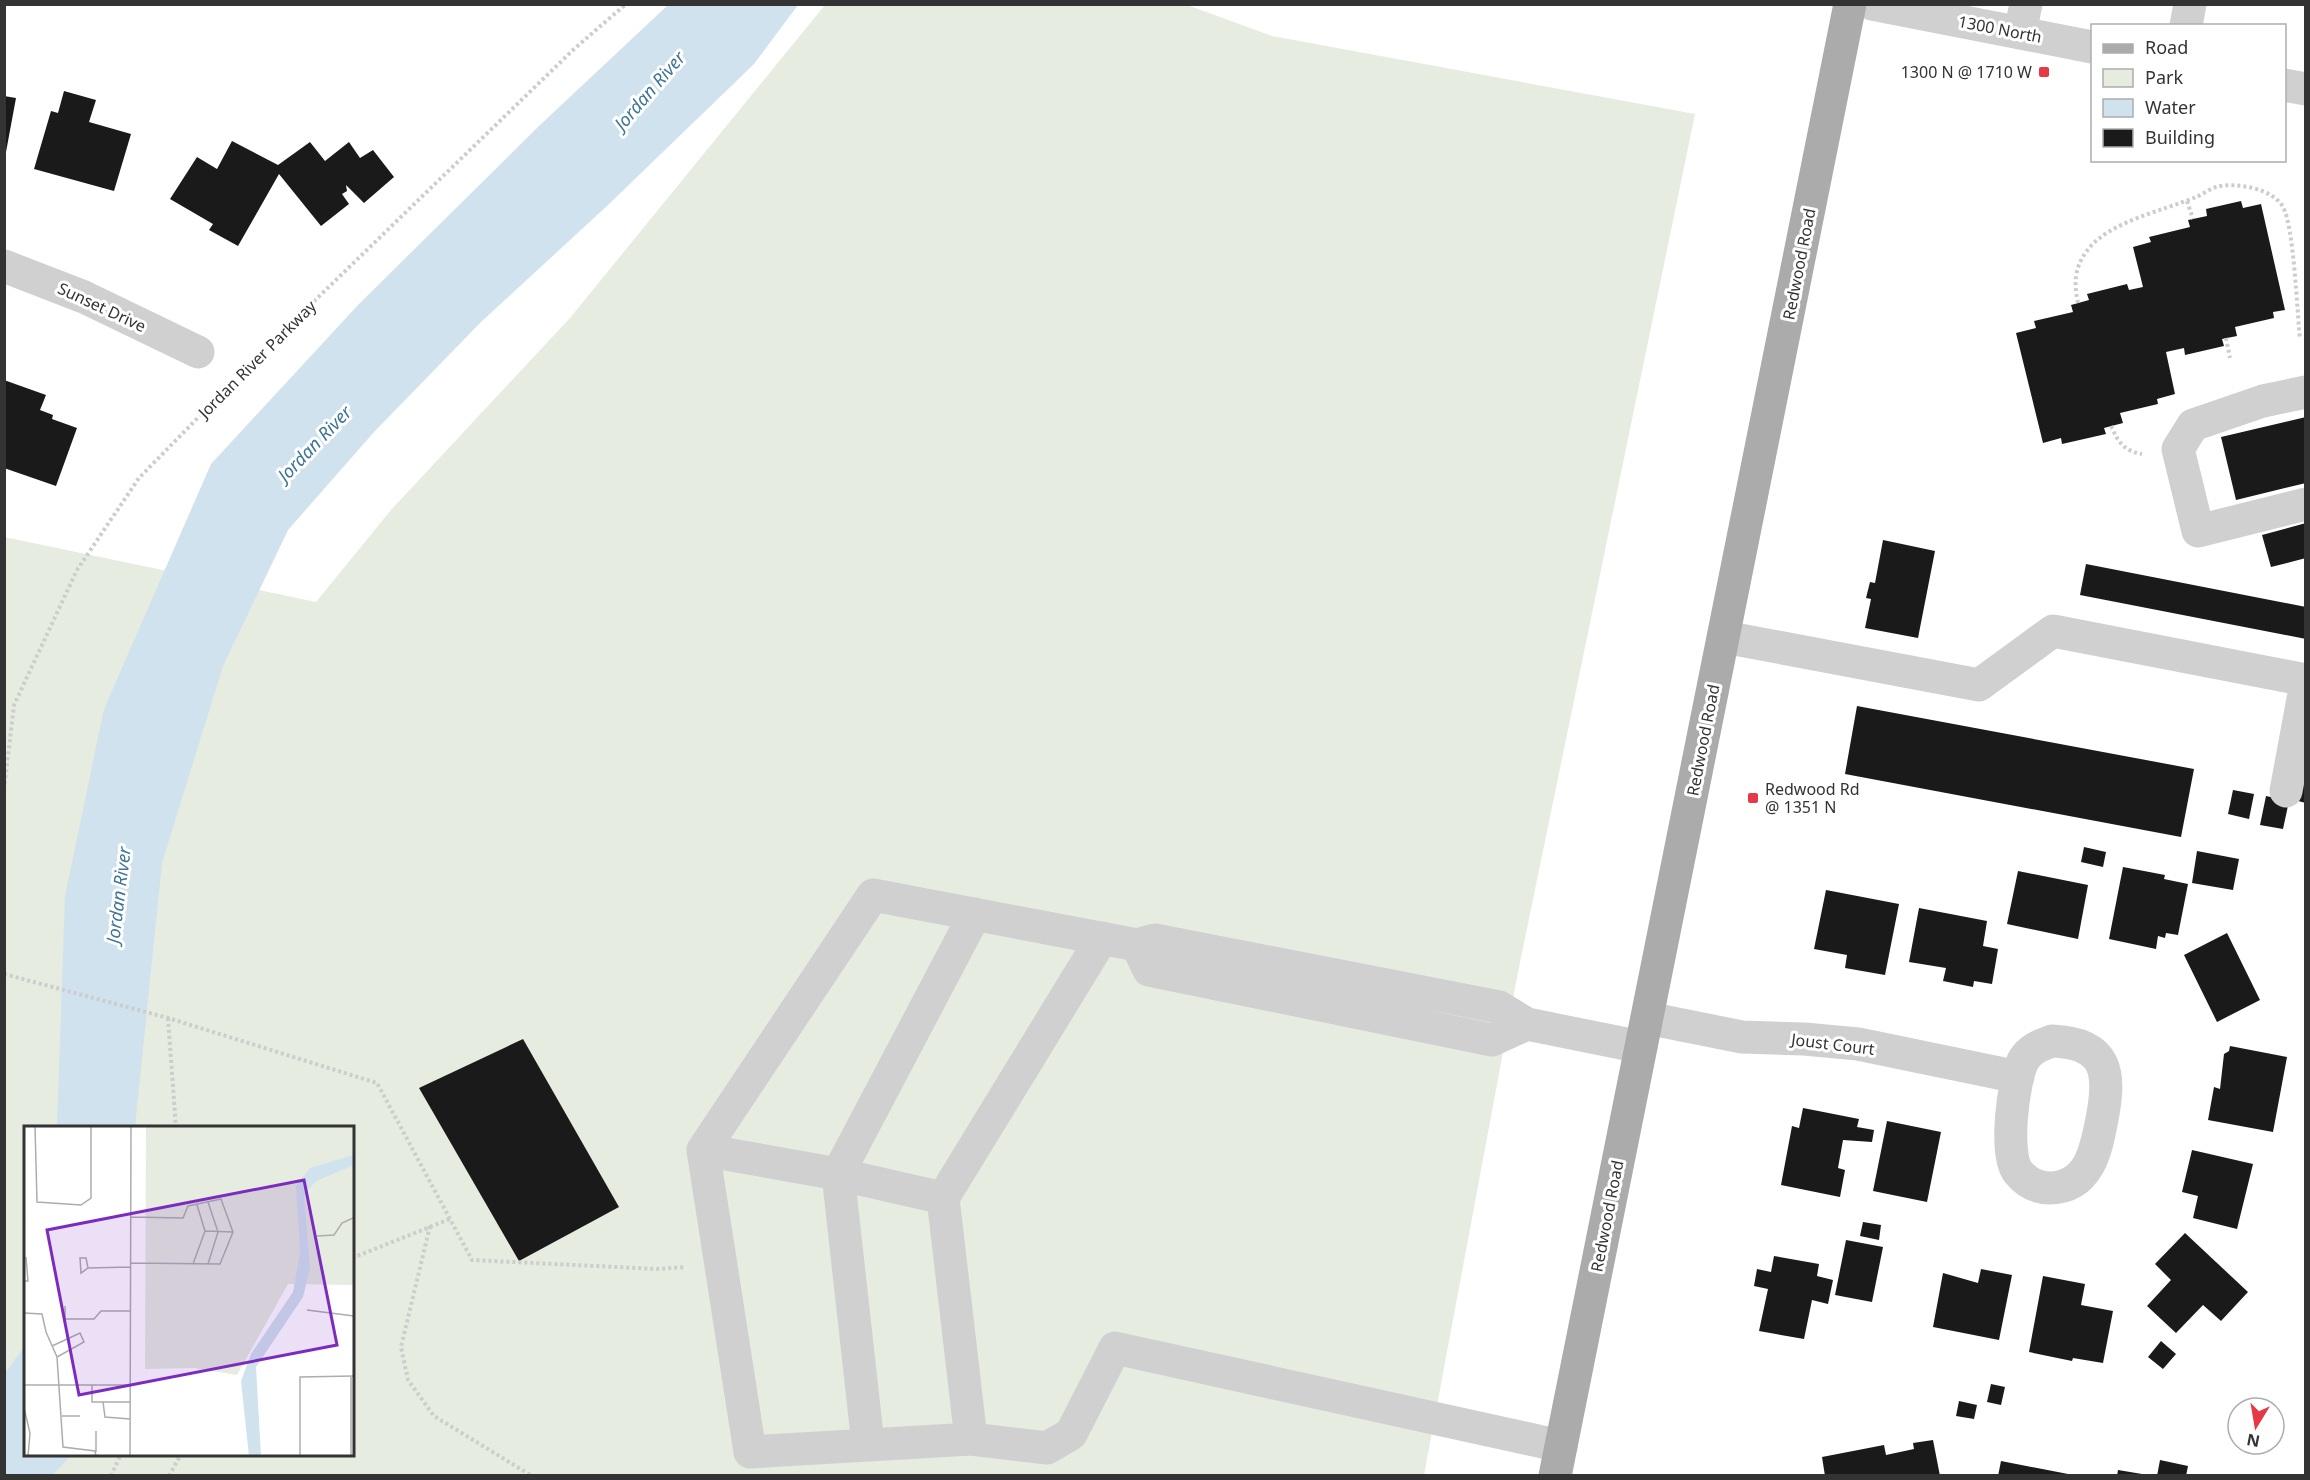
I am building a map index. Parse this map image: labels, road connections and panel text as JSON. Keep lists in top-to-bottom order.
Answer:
{
  "streets": {
    "main road": ["Redwood Road"],
    "street": ["1300 North", "Sunset Drive", "Joust Court"],
    "path": ["Jordan River Parkway"]
  },
  "crossings": [
    ["Redwood Road", "Joust Court"]
  ],
  "water": ["Jordan River"],
  "places": {
    "transit": ["1300 N @ 1710 W", "Redwood Rd @ 1351 N"]
  },
  "legend": [
    "Road",
    "Park",
    "Water",
    "Building"
  ],
  "north": "bottom"
}
